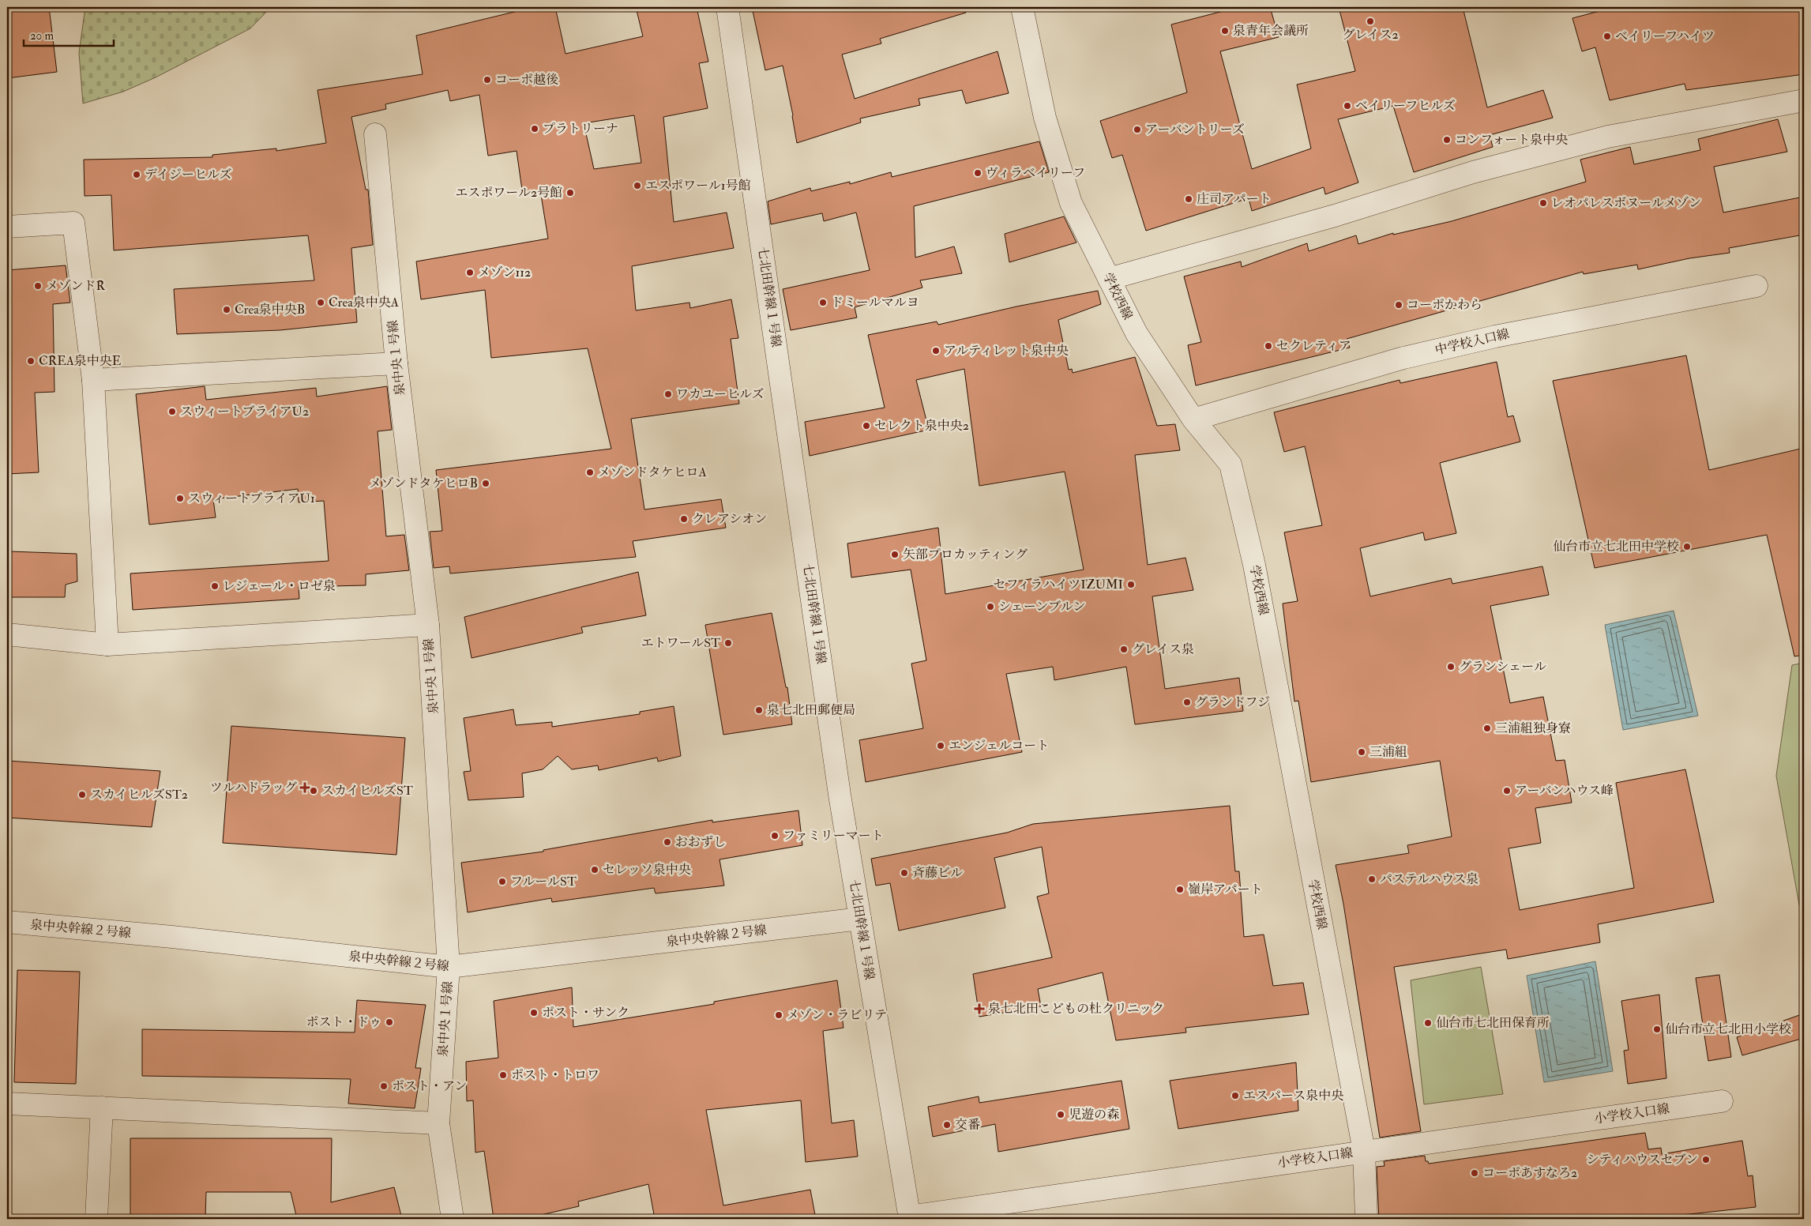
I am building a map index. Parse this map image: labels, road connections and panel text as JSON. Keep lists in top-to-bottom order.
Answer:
{
  "streets": {
    "street": [
      "学校西線",
      "七北田幹線１号線",
      "中学校入口線",
      "泉中央１号線",
      "泉中央幹線２号線",
      "小学校入口線"
    ]
  },
  "crossings": [
    ["学校西線", "中学校入口線"],
    ["学校西線", "小学校入口線"],
    ["七北田幹線１号線", "泉中央幹線２号線"],
    ["七北田幹線１号線", "小学校入口線"],
    ["泉中央１号線", "泉中央幹線２号線"]
  ],
  "places": {
    "other": [
      "グレイス2",
      "泉青年会議所",
      "ベイリーフハイツ",
      "コーポ越後",
      "ベイリーフヒルズ",
      "プラトリーナ",
      "アーバントリーズ",
      "コンフォート泉中央",
      "ヴィラベイリーフ",
      "デイジーヒルズ",
      "エスポワール1号館",
      "エスポワール2号館",
      "庄司アパート",
      "レオパレスボヌールメゾン",
      "メゾン112",
      "メゾンドR",
      "Crea泉中央A",
      "ドミールマルヨ",
      "コーポかわら",
      "Crea泉中央B",
      "セクレティア",
      "アルティレット泉中央",
      "CREA泉中央E",
      "ワカユーヒルズ",
      "スウィートブライアU2",
      "セレクト泉中央2",
      "メゾンドタケヒロA",
      "メゾンドタケヒロB",
      "スウィートブライアU1",
      "クレアシオン",
      "仙台市立七北田中学校",
      "矢部プロカッティング",
      "セフィラハイツIZUMI",
      "レジェール・ロゼ泉",
      "シェーンブルン",
      "エトワールST",
      "グレイス泉",
      "グランシェール",
      "グランドフジ",
      "泉七北田郵便局",
      "三浦組独身寮",
      "エンジェルコート",
      "三浦組",
      "スカイヒルズST",
      "アーバンハウス峰",
      "スカイヒルズST2",
      "ファミリーマート",
      "おおずし",
      "セレッソ泉中央",
      "斉藤ビル",
      "パステルハウス泉",
      "フルールST",
      "嶺岸アパート",
      "ポスト・サンク",
      "メゾン・ラビリテ",
      "ポスト・ドゥ",
      "仙台市七北田保育所",
      "仙台市立七北田小学校",
      "ポスト・トロワ",
      "ポスト・アン",
      "エスパース泉中央",
      "児遊の森",
      "交番",
      "シティハウスセブン",
      "コーポあすなろ2"
    ],
    "health": ["ツルハドラッグ", "泉七北田こどもの杜クリニック"]
  },
  "scale_bar": "20 m"
}
